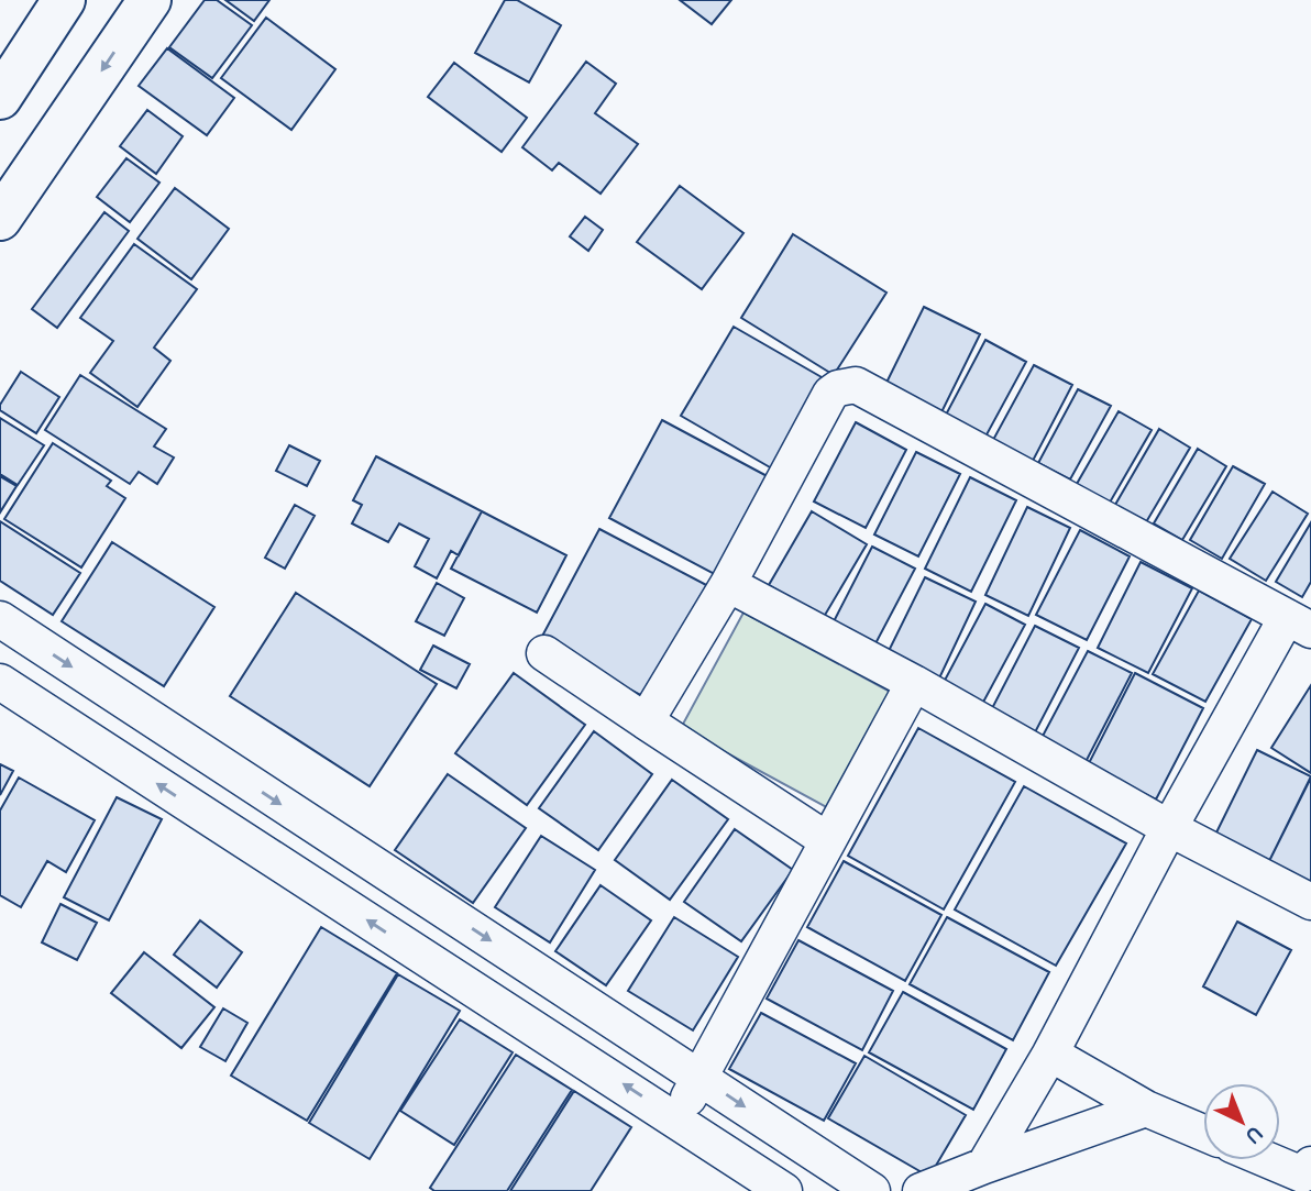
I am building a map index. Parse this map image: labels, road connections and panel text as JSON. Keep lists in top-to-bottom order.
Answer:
{
  "north": "bottom right"
}
